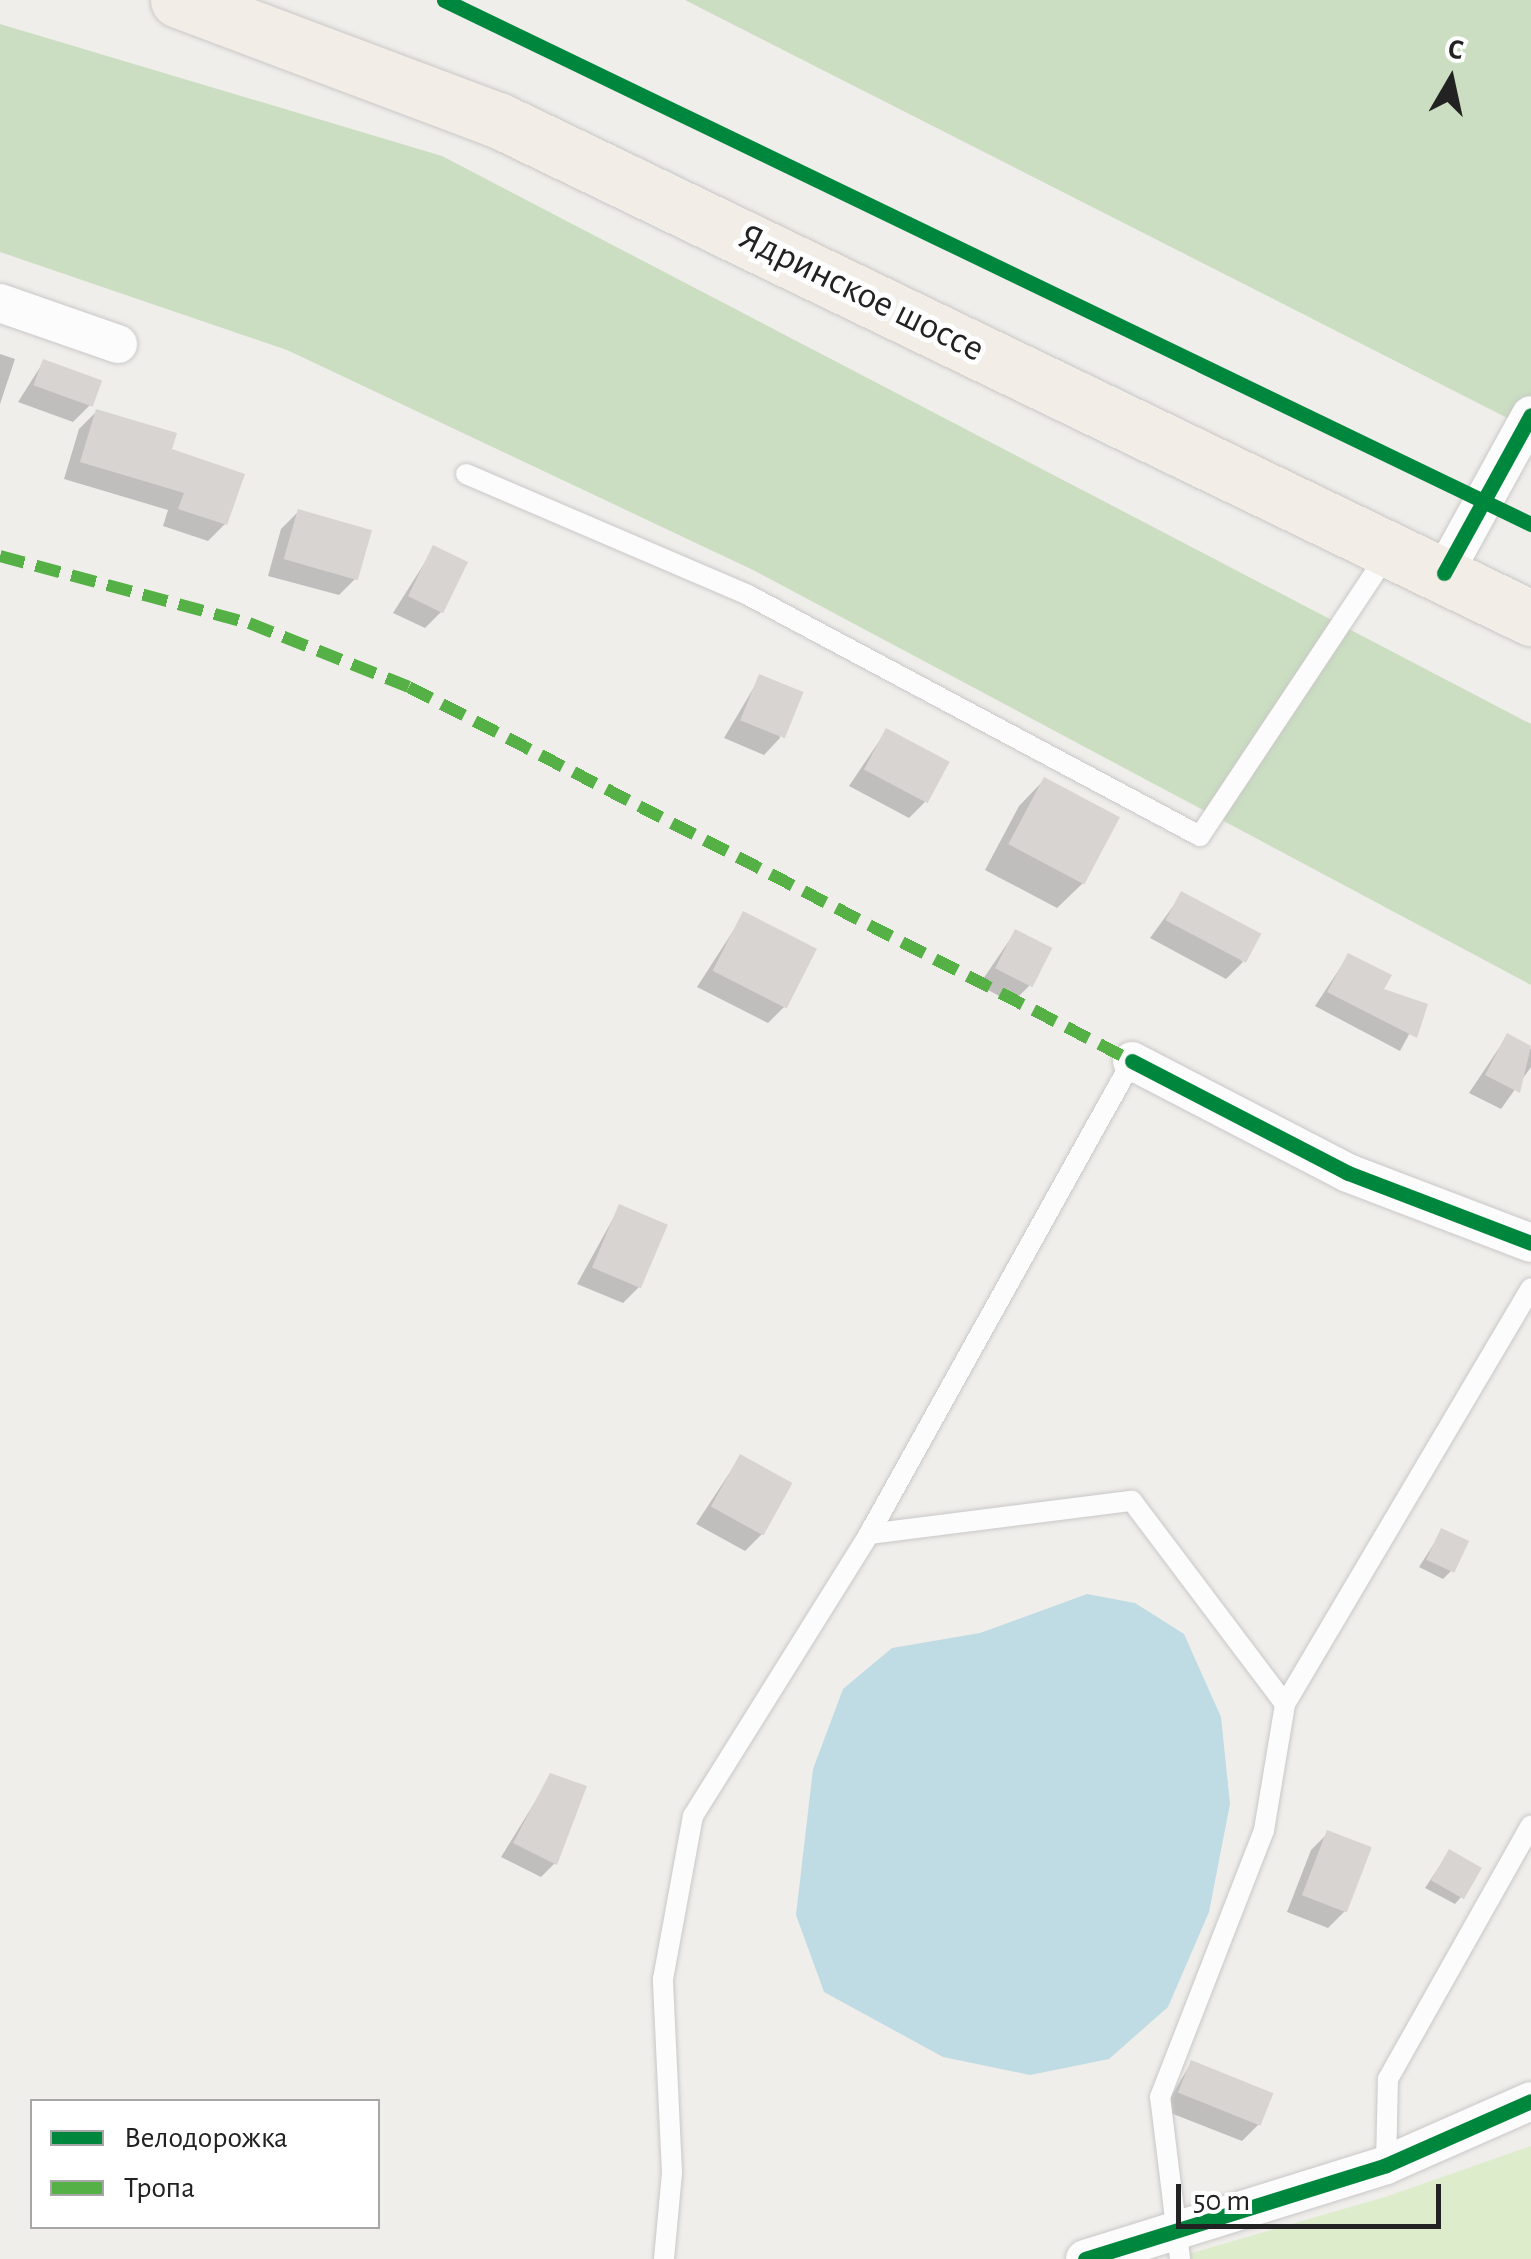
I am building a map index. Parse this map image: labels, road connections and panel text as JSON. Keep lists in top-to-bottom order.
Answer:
{
  "streets": {
    "main road": ["Ядринское шоссе"]
  },
  "legend": ["Велодорожка", "Тропа"],
  "scale_bar": "50 m",
  "north": "top"
}
